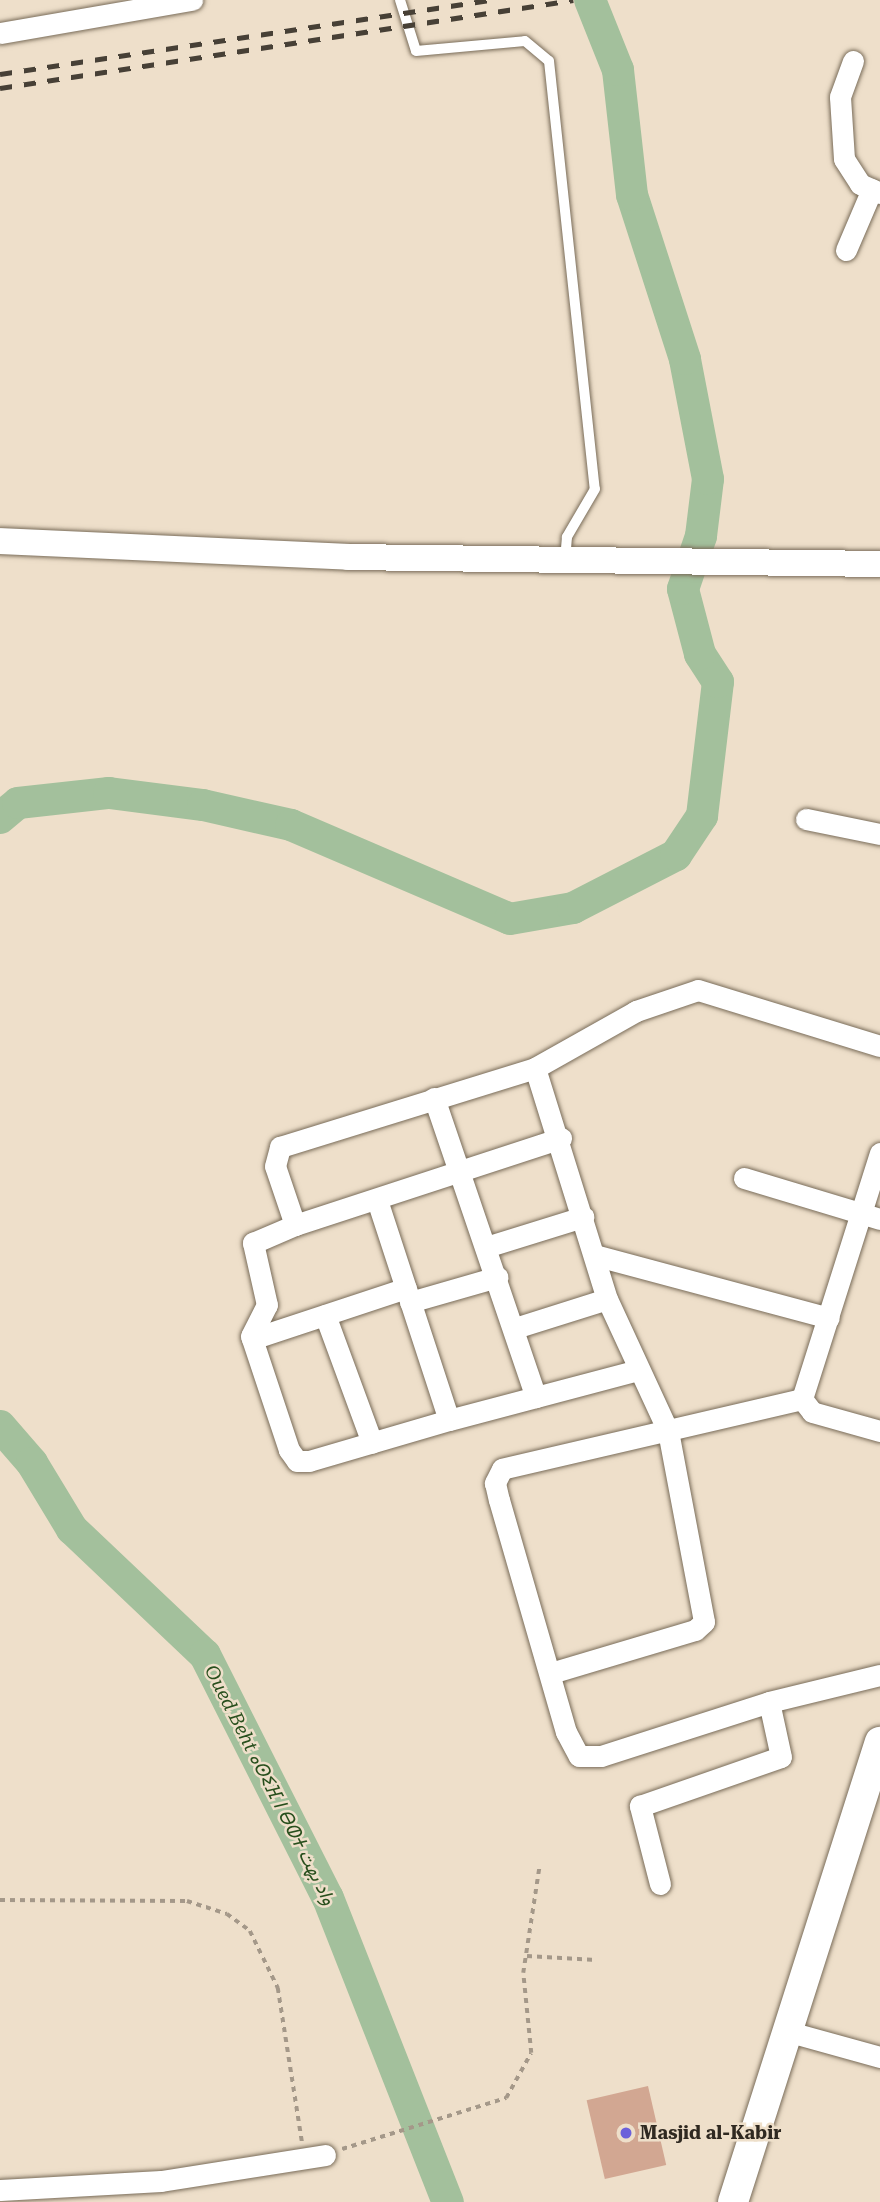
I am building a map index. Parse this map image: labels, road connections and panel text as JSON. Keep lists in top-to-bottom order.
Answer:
{
  "water": ["Oued Beht ⴰⵙⵉⴼ ⵏ ⴱⵀⵜ واد بهت"],
  "places": ["Masjid al-Kabir"]
}
